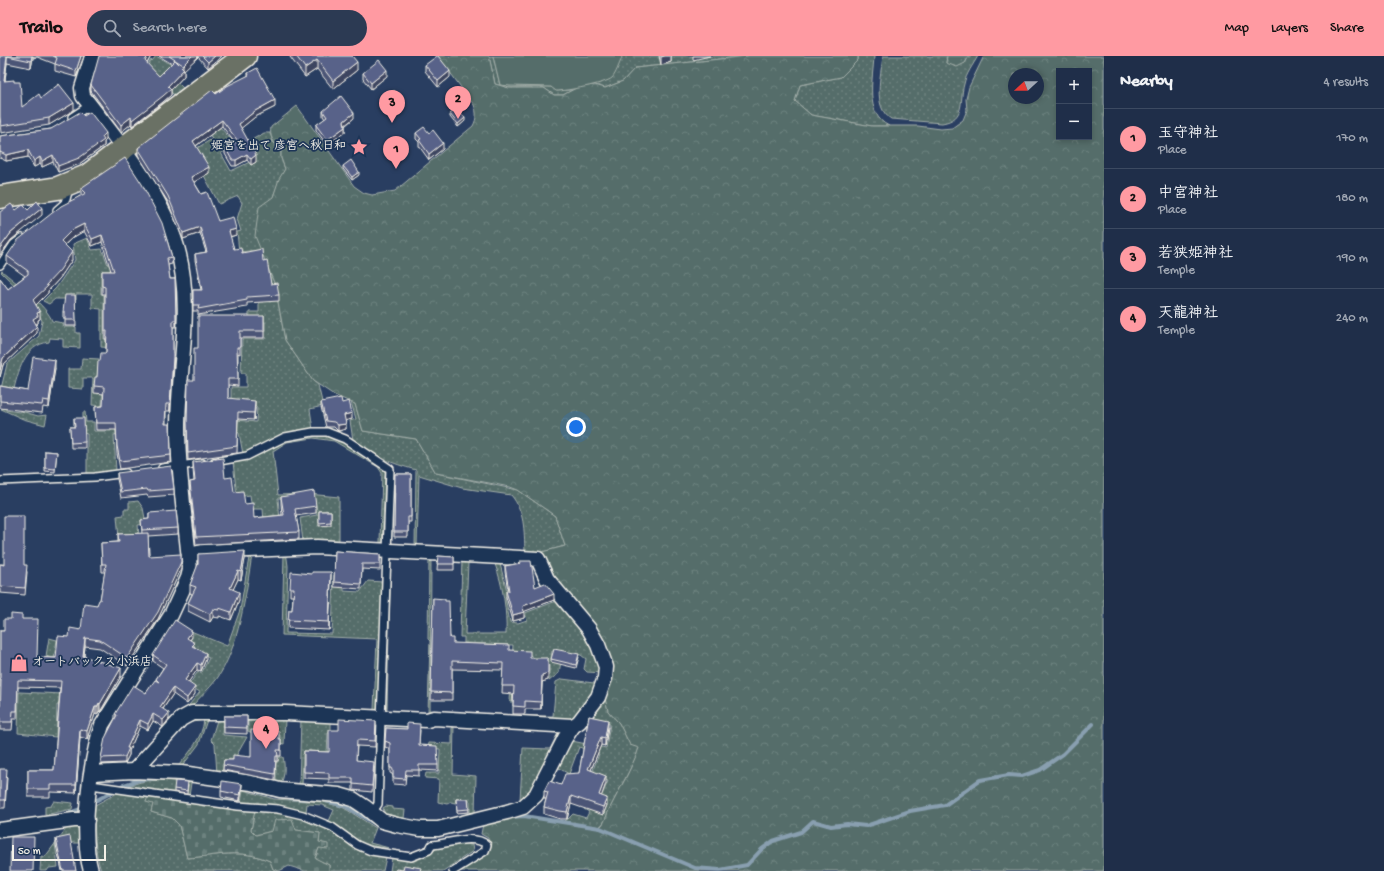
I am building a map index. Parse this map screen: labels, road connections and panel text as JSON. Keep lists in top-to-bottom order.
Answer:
{
  "places": {
    "place": ["姫宮を出て 彦宮へ秋日和"],
    "shop": ["オートバックス小浜店"]
  },
  "scale_bar": "50 m",
  "north": "left",
  "page": {
    "header": "Trailo",
    "search": "Search here",
    "nav": ["Map", "Layers", "Share"],
    "heading": ["Nearby", "4 results"],
    "map_buttons": ["+", "−"],
    "pins": [
      "2",
      "3",
      "1",
      "4"
    ],
    "list": [
      {
        "mark": "1",
        "name": "玉守神社",
        "note": "Place",
        "value": "170 m"
      },
      {
        "mark": "2",
        "name": "中宮神社",
        "note": "Place",
        "value": "180 m"
      },
      {
        "mark": "3",
        "name": "若狭姫神社",
        "note": "Temple",
        "value": "190 m"
      },
      {
        "mark": "4",
        "name": "天龍神社",
        "note": "Temple",
        "value": "240 m"
      }
    ],
    "scale": "50 m"
  }
}
